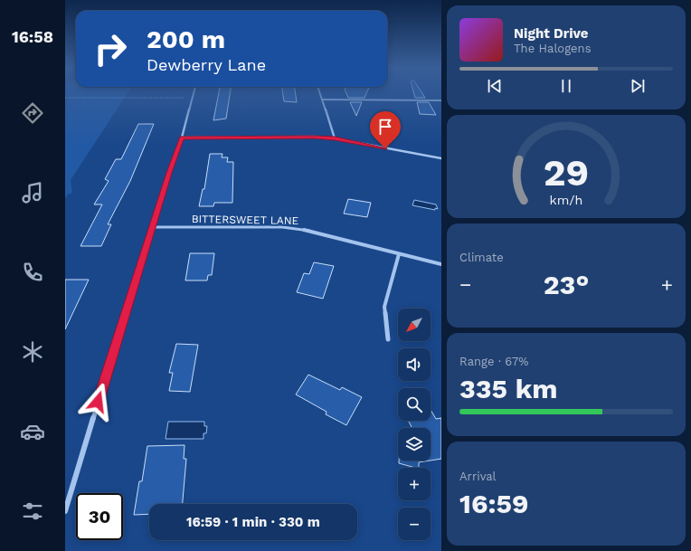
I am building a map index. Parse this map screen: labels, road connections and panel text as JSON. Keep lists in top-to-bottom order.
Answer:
{
  "streets": {
    "street": ["BITTERSWEET LANE"]
  },
  "north": "bottom left",
  "page": {
    "tabs": "16:58",
    "turn": ["200 m", "Dewberry Lane"],
    "song": ["Night Drive", "The Halogens"],
    "tile": [
      "Climate",
      ["Range · 67%", "335 km"],
      ["Arrival", "16:59"]
    ],
    "heat": ["−", "23°", "+"],
    "map_buttons": ["+", "−"],
    "limit": "30",
    "trip": "16:59 · 1 min · 330 m",
    "gauge": ["29", "km/h"]
  }
}
